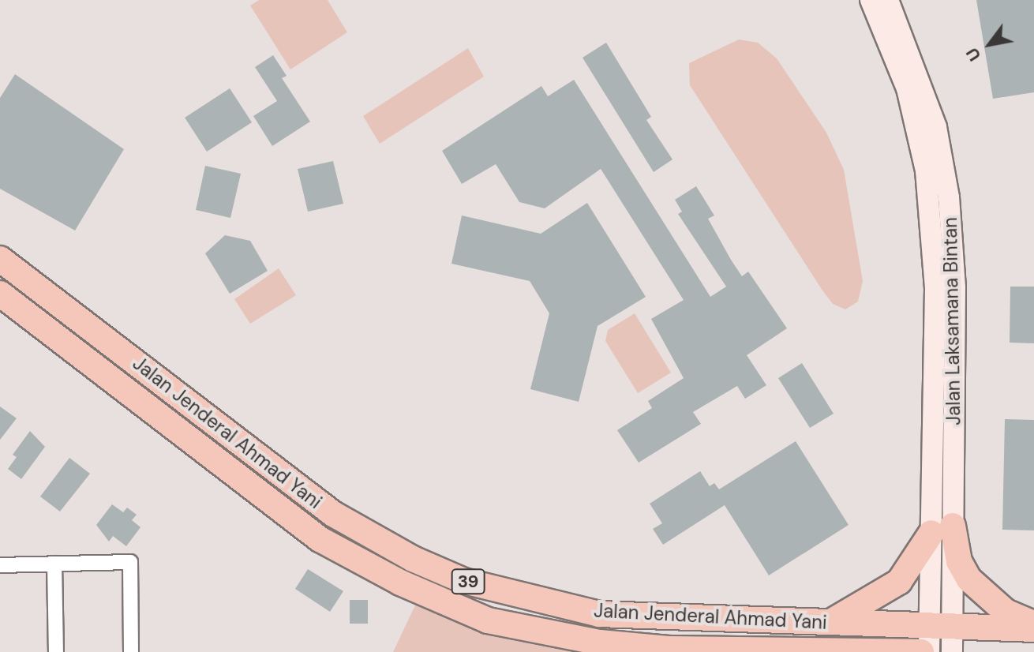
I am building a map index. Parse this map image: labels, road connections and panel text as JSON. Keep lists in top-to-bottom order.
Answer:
{
  "streets": {
    "highway": ["Jalan Jenderal Ahmad Yani", "39"],
    "main road": ["Jalan Laksamana Bintan"]
  },
  "crossings": [
    ["Jalan Laksamana Bintan", "Jalan Jenderal Ahmad Yani"]
  ],
  "north": "bottom left"
}
